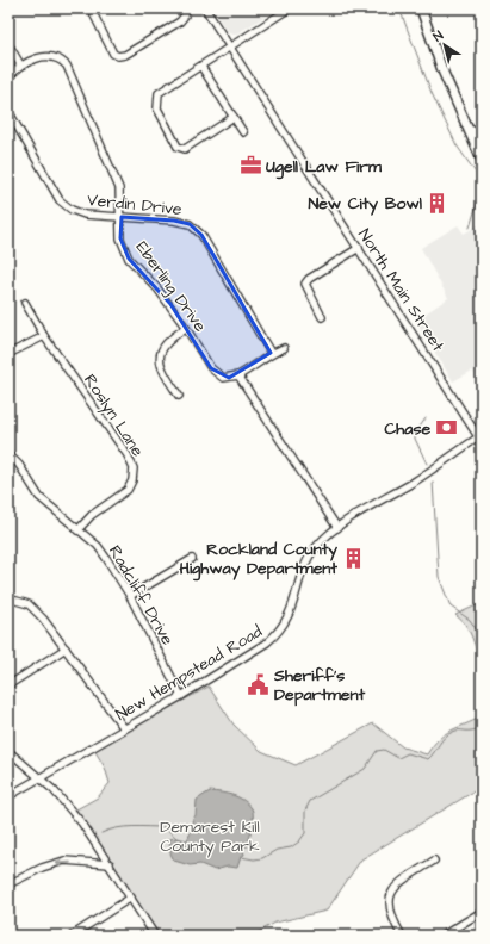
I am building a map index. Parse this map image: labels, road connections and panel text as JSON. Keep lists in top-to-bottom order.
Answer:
{
  "streets": {
    "street": [
      "Verdin Drive",
      "Eberling Drive",
      "North Main Street",
      "Roslyn Lane",
      "Radcliff Drive",
      "New Hempstead Road"
    ]
  },
  "crossings": [
    ["Verdin Drive", "Eberling Drive"],
    ["North Main Street", "New Hempstead Road"],
    ["Roslyn Lane", "Radcliff Drive"],
    ["Radcliff Drive", "New Hempstead Road"]
  ],
  "parks": ["Demarest Kill County Park"],
  "places": {
    "office": ["Ugell Law Firm"],
    "building": ["New City Bowl", "Rockland County Highway Department"],
    "bank": ["Chase"],
    "public building": ["Sheriff's Department"]
  },
  "north": "top left"
}
